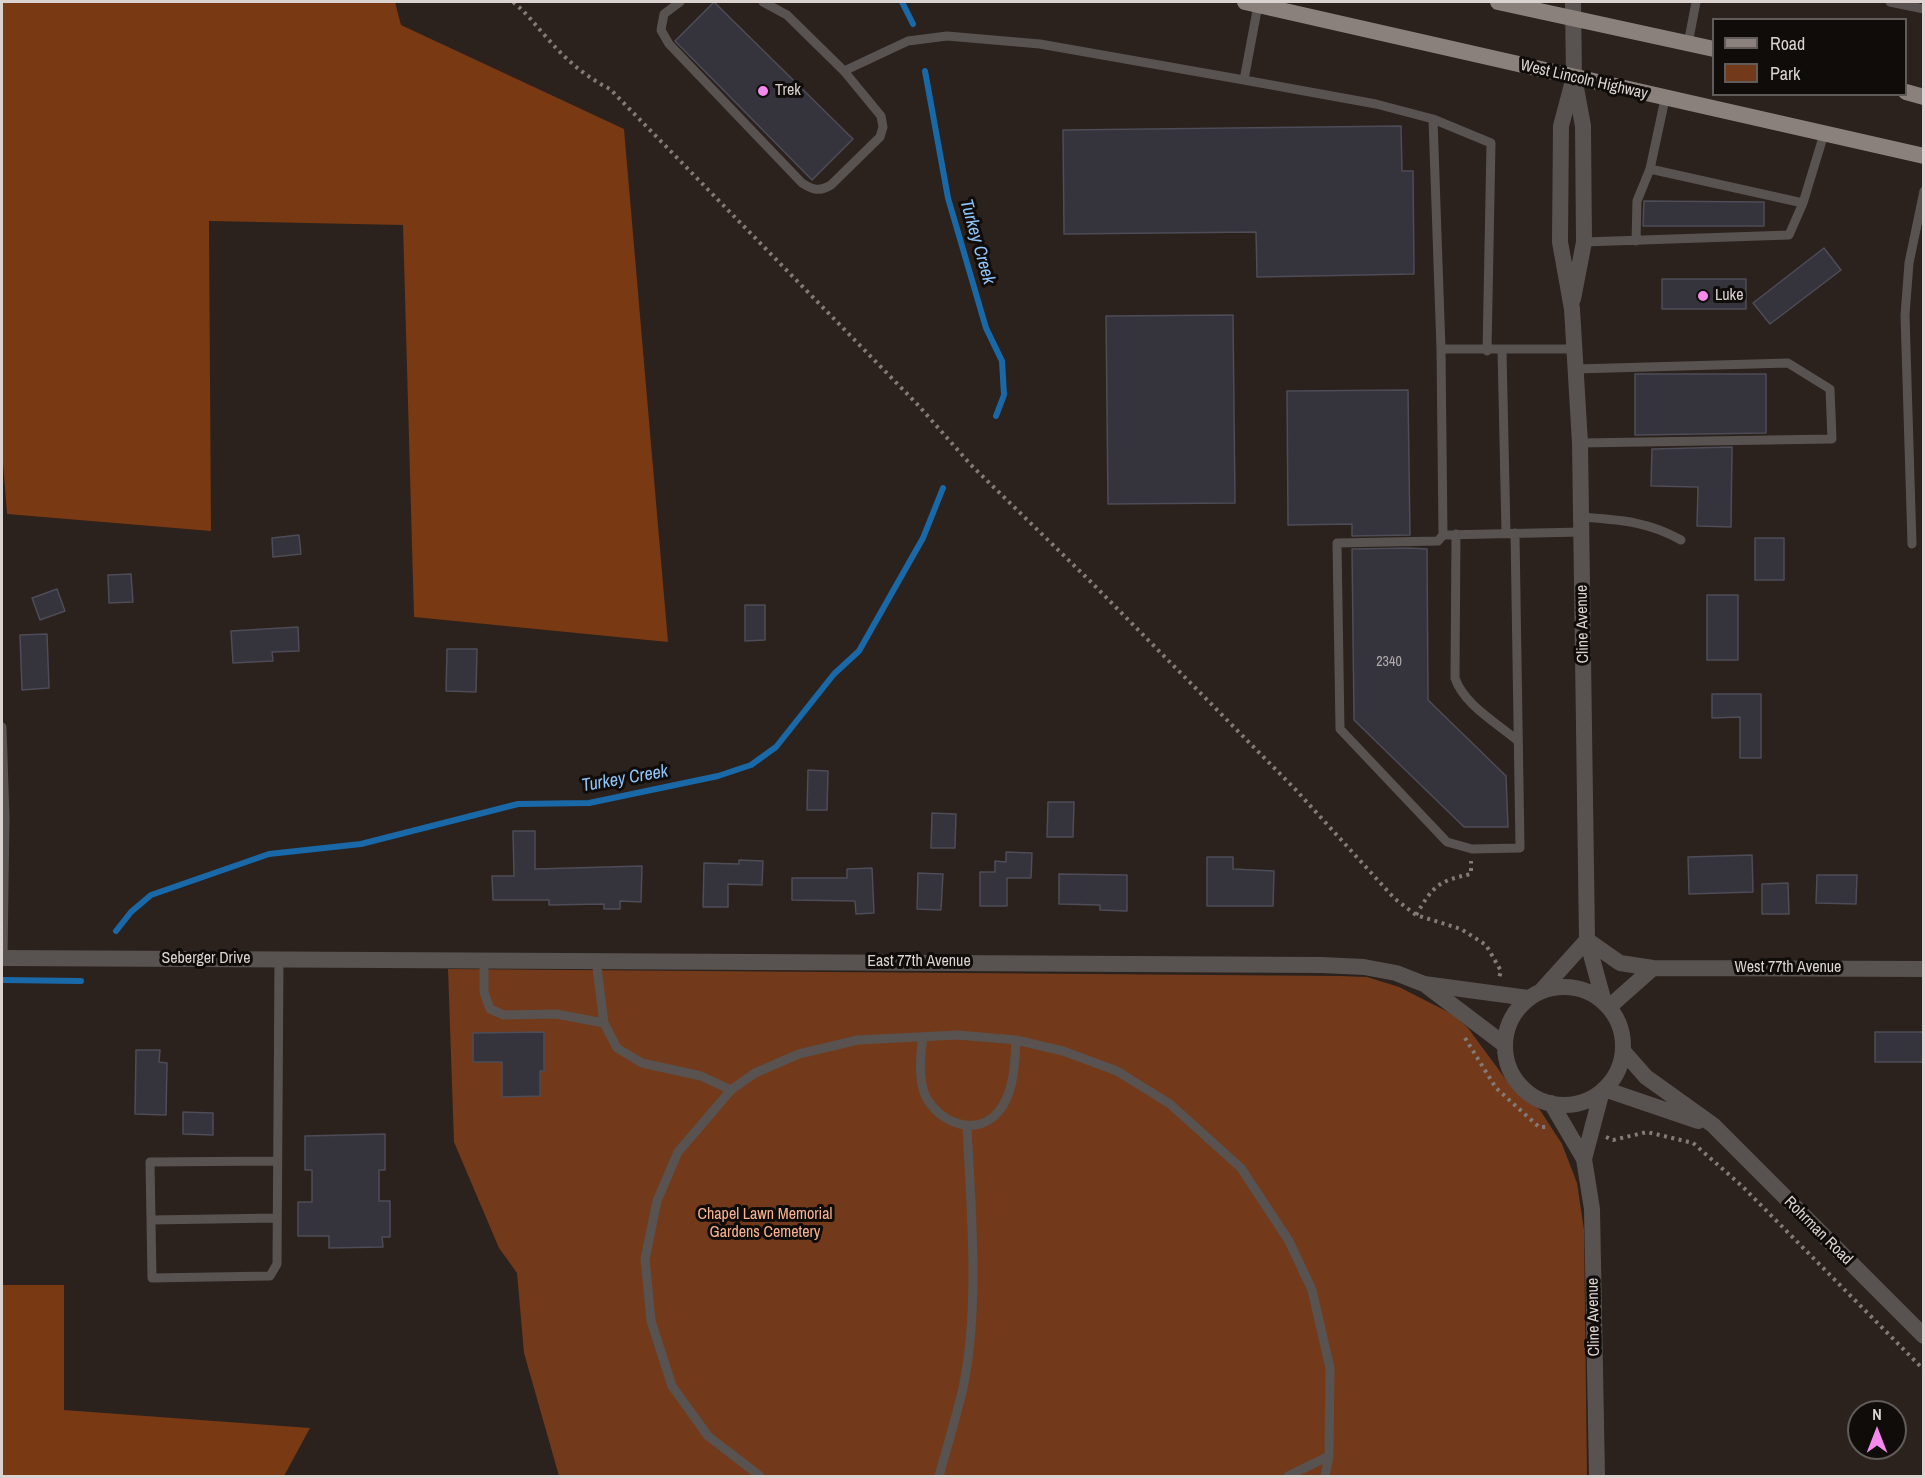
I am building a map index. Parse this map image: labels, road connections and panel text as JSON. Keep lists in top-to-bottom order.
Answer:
{
  "streets": {
    "main road": ["West Lincoln Highway"],
    "street": [
      "Cline Avenue",
      "Seberger Drive",
      "East 77th Avenue",
      "West 77th Avenue",
      "Rohrman Road"
    ]
  },
  "crossings": [
    ["West Lincoln Highway", "Cline Avenue"],
    ["Cline Avenue", "East 77th Avenue"],
    ["Cline Avenue", "West 77th Avenue"],
    ["Cline Avenue", "Rohrman Road"],
    ["Seberger Drive", "East 77th Avenue"],
    ["East 77th Avenue", "Rohrman Road"]
  ],
  "water": ["Turkey Creek"],
  "parks": ["Chapel Lawn Memorial Gardens Cemetery"],
  "places": ["Trek", "Luke"],
  "house_numbers": ["2340"],
  "legend": ["Road", "Park"],
  "north": "top"
}
